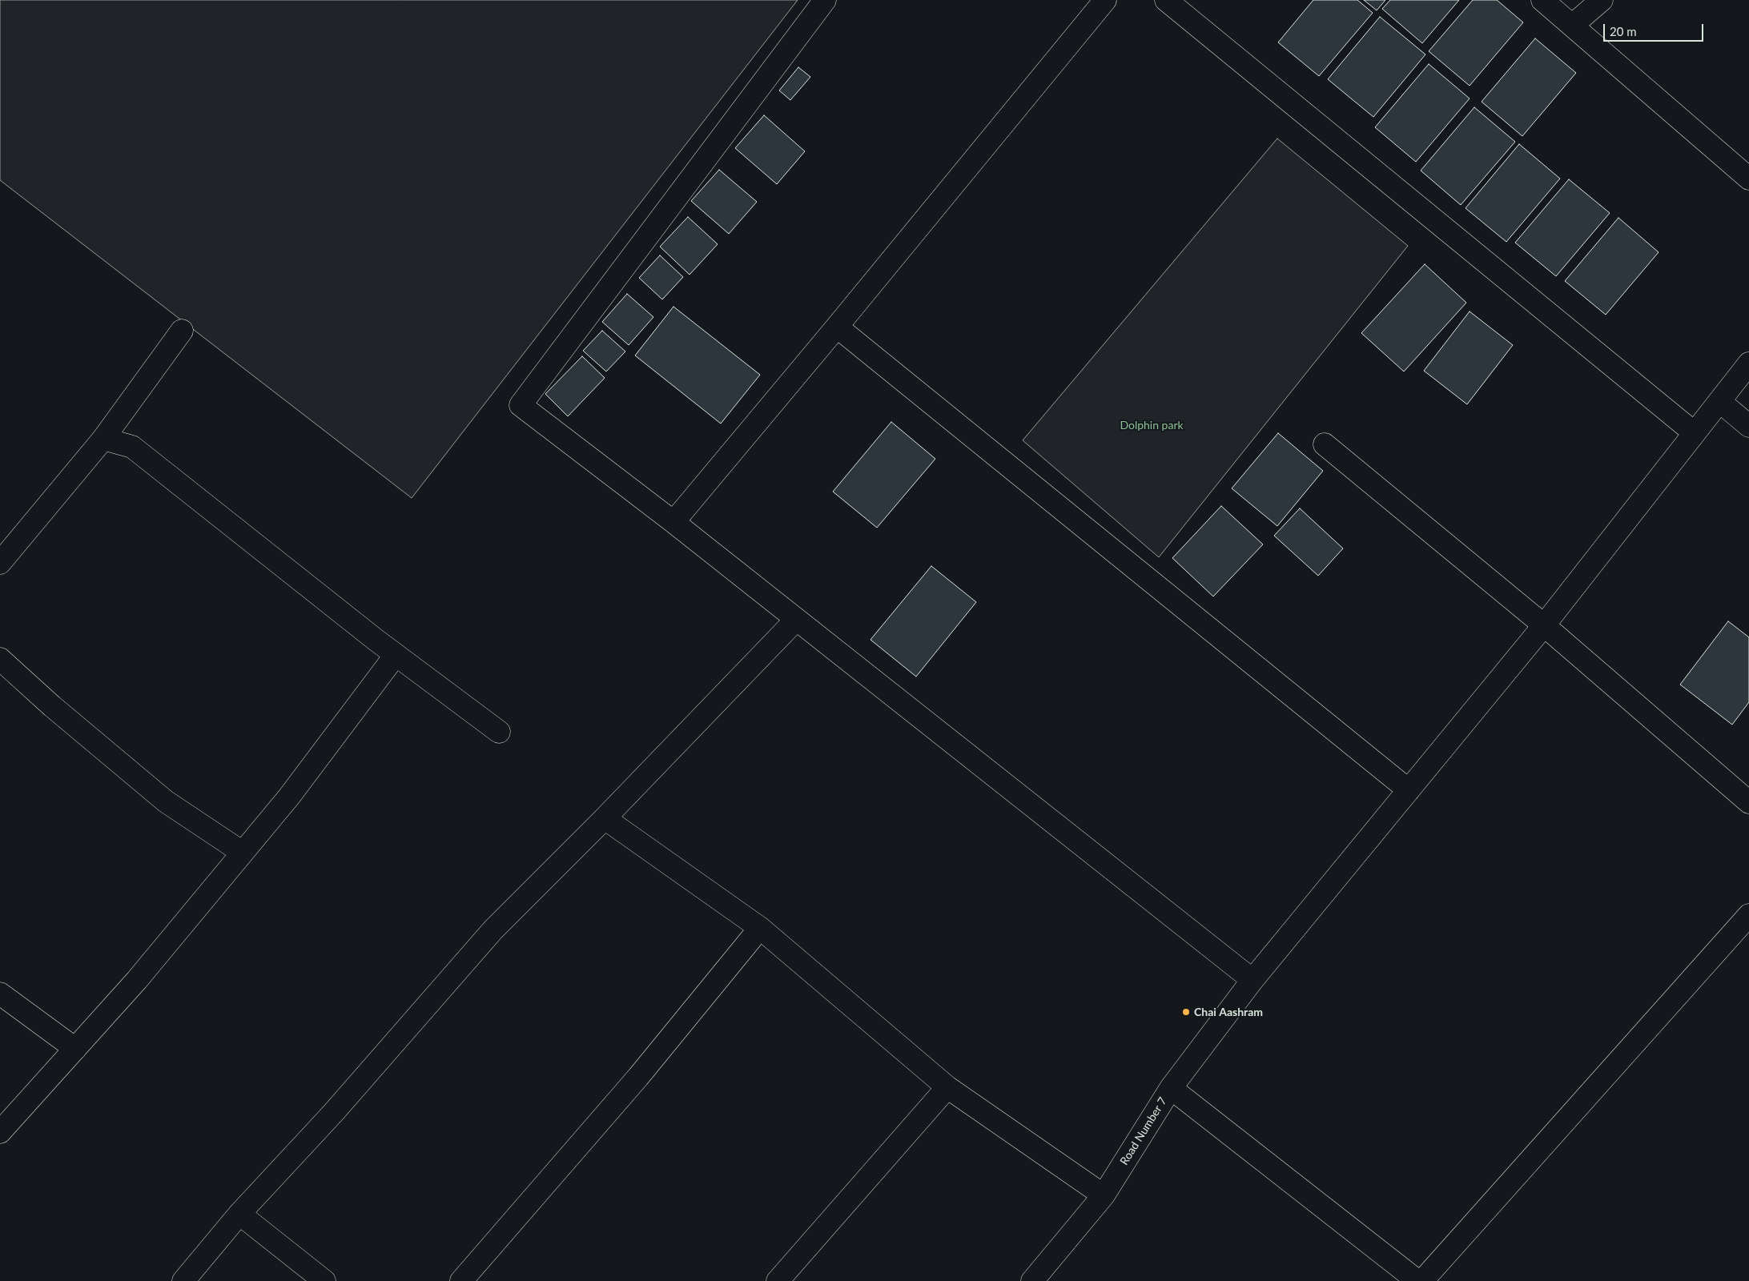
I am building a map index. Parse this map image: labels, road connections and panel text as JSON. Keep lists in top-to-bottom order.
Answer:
{
  "streets": {
    "street": ["Road Number 7"]
  },
  "parks": ["Dolphin park"],
  "places": ["Chai Aashram"],
  "scale_bar": "20 m"
}
